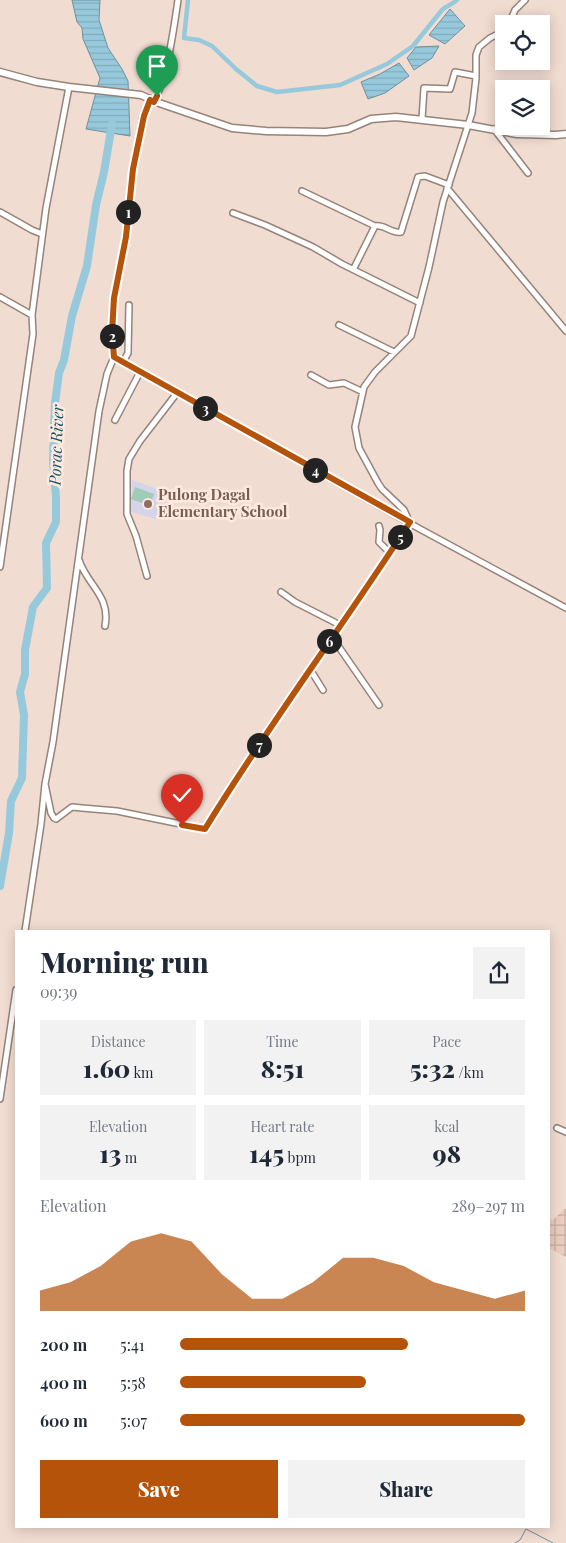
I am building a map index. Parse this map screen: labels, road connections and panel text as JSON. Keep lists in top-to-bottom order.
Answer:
{
  "water": ["Porac River"],
  "places": ["Pulong Dagal Elementary School"],
  "page": {
    "pins": [
      "1",
      "2",
      "3",
      "4",
      "5",
      "6",
      "7"
    ],
    "heading": ["Morning run", "09:39"],
    "stats": [
      ["Distance", "1.60 km"],
      ["Time", "8:51"],
      ["Pace", "5:32 /km"],
      ["Elevation", "13 m"],
      ["Heart rate", "145 bpm"],
      ["kcal", "98"]
    ],
    "chart": ["Elevation", "289–297 m"],
    "list": [
      {
        "name": "200 m",
        "note": "5:41"
      },
      {
        "name": "400 m",
        "note": "5:58"
      },
      {
        "name": "600 m",
        "note": "5:07"
      }
    ],
    "buttons": ["Save", "Share"]
  }
}
